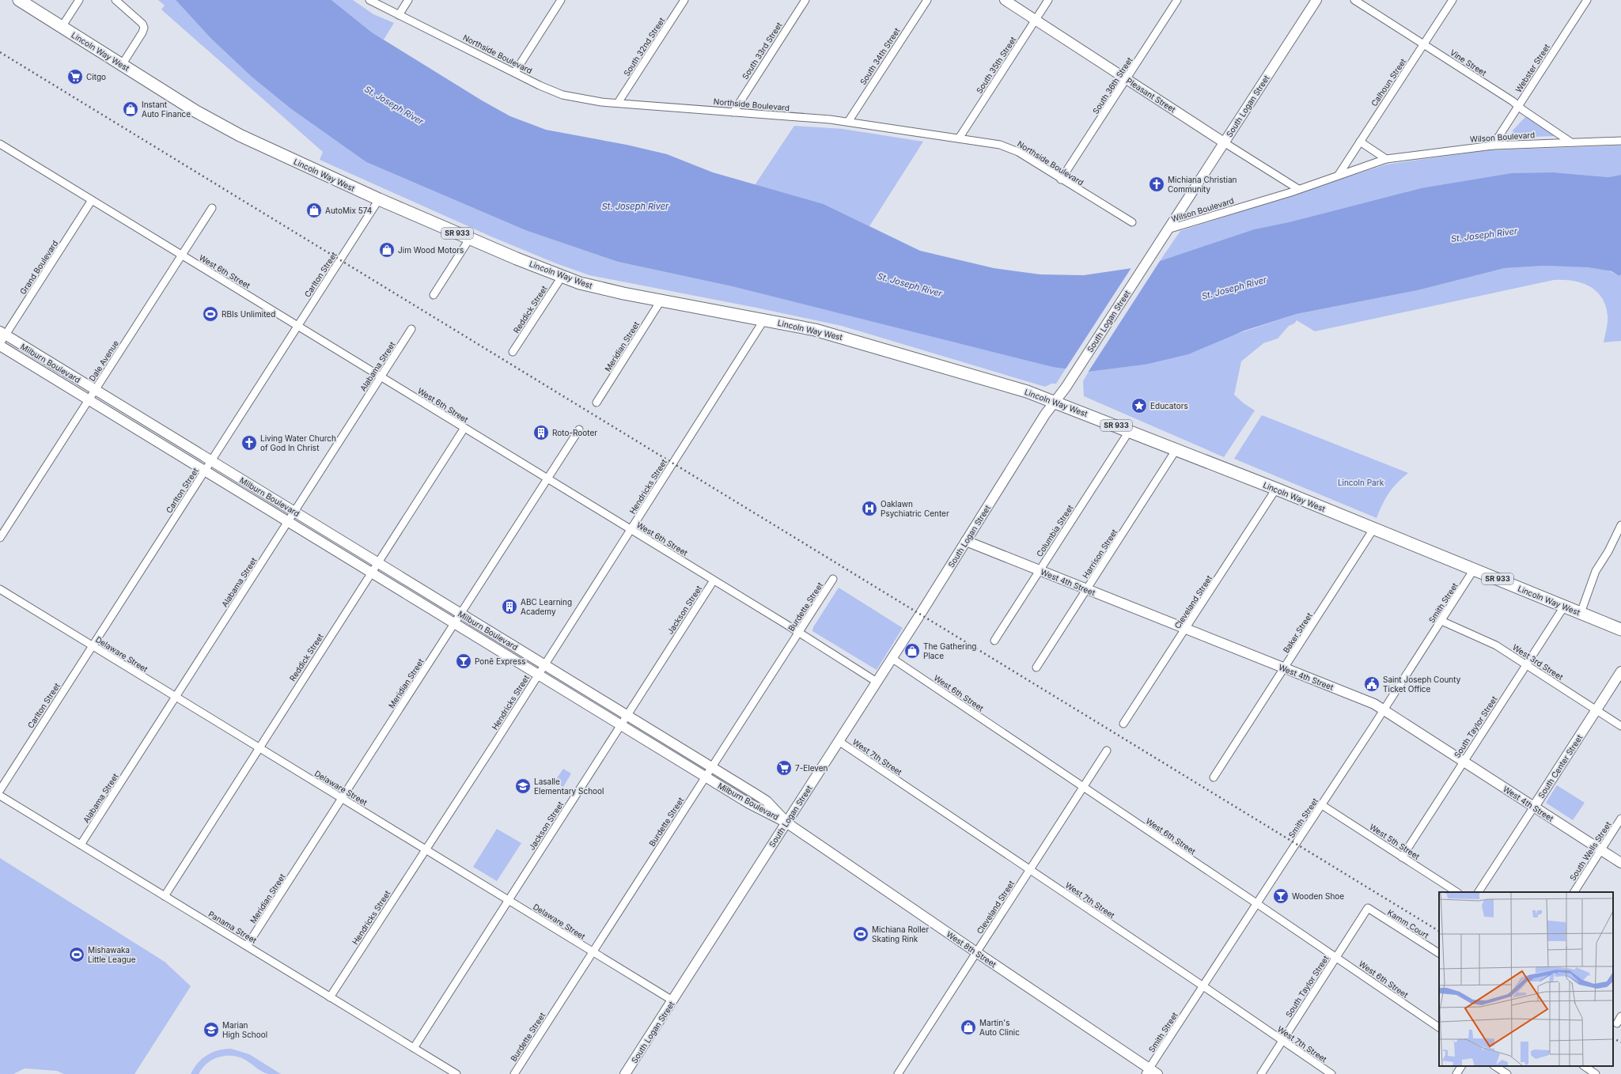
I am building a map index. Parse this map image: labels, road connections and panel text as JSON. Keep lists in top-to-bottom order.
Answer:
{
  "streets": {
    "main road": ["Lincoln Way West", "SR 933"],
    "street": [
      "South 32nd Street",
      "South 33rd Street",
      "Northside Boulevard",
      "South 34th Street",
      "Vine Street",
      "South 35th Street",
      "Webster Street",
      "Calhoun Street",
      "South 36th Street",
      "Pleasant Street",
      "South Logan Street",
      "Wilson Boulevard",
      "Grand Boulevard",
      "West 6th Street",
      "Carlton Street",
      "Reddick Street",
      "Meridian Street",
      "Dale Avenue",
      "Milburn Boulevard",
      "Alabama Street",
      "Hendricks Street",
      "Columbia Street",
      "Harrison Street",
      "West 4th Street",
      "Cleveland Street",
      "Smith Street",
      "Burdette Street",
      "Jackson Street",
      "Baker Street",
      "Delaware Street",
      "West 3rd Street",
      "South Taylor Street",
      "West 7th Street",
      "South Center Street",
      "West 5th Street",
      "South Wells Street",
      "Kamm Court",
      "Panama Street",
      "West 8th Street"
    ]
  },
  "crossings": [
    ["South 32nd Street", "Northside Boulevard"],
    ["South 33rd Street", "Northside Boulevard"],
    ["Lincoln Way West", "South Logan Street"],
    ["Lincoln Way West", "Carlton Street"],
    ["Lincoln Way West", "Reddick Street"],
    ["Lincoln Way West", "Meridian Street"],
    ["Lincoln Way West", "Hendricks Street"],
    ["Lincoln Way West", "Columbia Street"],
    ["Lincoln Way West", "Harrison Street"],
    ["Lincoln Way West", "Cleveland Street"],
    ["Lincoln Way West", "Smith Street"],
    ["Lincoln Way West", "Baker Street"],
    ["Lincoln Way West", "South Taylor Street"],
    ["Northside Boulevard", "South 34th Street"],
    ["Northside Boulevard", "South 35th Street"],
    ["Northside Boulevard", "South 36th Street"],
    ["Vine Street", "Webster Street"],
    ["Vine Street", "Calhoun Street"],
    ["Vine Street", "Wilson Boulevard"],
    ["South 35th Street", "Pleasant Street"],
    ["Webster Street", "Wilson Boulevard"],
    ["Calhoun Street", "Wilson Boulevard"],
    ["South 36th Street", "Pleasant Street"],
    ["Pleasant Street", "South Logan Street"],
    ["Pleasant Street", "Wilson Boulevard"],
    ["South Logan Street", "Wilson Boulevard"],
    ["South Logan Street", "West 6th Street"],
    ["South Logan Street", "Milburn Boulevard"],
    ["South Logan Street", "West 4th Street"],
    ["South Logan Street", "Delaware Street"],
    ["South Logan Street", "West 7th Street"],
    ["South Logan Street", "West 8th Street"],
    ["Grand Boulevard", "West 6th Street"],
    ["Grand Boulevard", "Milburn Boulevard"],
    ["West 6th Street", "Carlton Street"],
    ["West 6th Street", "Reddick Street"],
    ["West 6th Street", "Meridian Street"],
    ["West 6th Street", "Dale Avenue"],
    ["West 6th Street", "Alabama Street"],
    ["West 6th Street", "Hendricks Street"],
    ["West 6th Street", "Cleveland Street"],
    ["West 6th Street", "Smith Street"],
    ["West 6th Street", "Burdette Street"],
    ["West 6th Street", "Jackson Street"],
    ["West 6th Street", "South Taylor Street"],
    ["Carlton Street", "Milburn Boulevard"],
    ["Carlton Street", "Delaware Street"],
    ["Reddick Street", "Milburn Boulevard"],
    ["Reddick Street", "Delaware Street"],
    ["Reddick Street", "Panama Street"],
    ["Meridian Street", "Milburn Boulevard"],
    ["Meridian Street", "Delaware Street"],
    ["Meridian Street", "Panama Street"],
    ["Dale Avenue", "Milburn Boulevard"],
    ["Milburn Boulevard", "Alabama Street"],
    ["Milburn Boulevard", "Hendricks Street"],
    ["Milburn Boulevard", "Burdette Street"],
    ["Milburn Boulevard", "Jackson Street"],
    ["Milburn Boulevard", "West 8th Street"],
    ["Alabama Street", "Delaware Street"],
    ["Alabama Street", "Panama Street"],
    ["Hendricks Street", "Delaware Street"],
    ["Hendricks Street", "Panama Street"],
    ["Columbia Street", "West 4th Street"],
    ["Harrison Street", "West 4th Street"],
    ["West 4th Street", "Cleveland Street"],
    ["West 4th Street", "Smith Street"],
    ["West 4th Street", "Baker Street"],
    ["West 4th Street", "South Taylor Street"],
    ["West 4th Street", "South Center Street"],
    ["West 4th Street", "South Wells Street"],
    ["Cleveland Street", "West 7th Street"],
    ["Cleveland Street", "West 8th Street"],
    ["Smith Street", "West 3rd Street"],
    ["Smith Street", "West 7th Street"],
    ["Smith Street", "West 5th Street"],
    ["Smith Street", "West 8th Street"],
    ["Burdette Street", "Delaware Street"],
    ["Jackson Street", "Delaware Street"],
    ["Jackson Street", "Panama Street"],
    ["West 3rd Street", "South Taylor Street"],
    ["West 3rd Street", "South Center Street"],
    ["South Taylor Street", "West 7th Street"],
    ["South Taylor Street", "West 5th Street"],
    ["South Taylor Street", "Kamm Court"]
  ],
  "water": ["St. Joseph River"],
  "parks": ["Lincoln Park"],
  "places": {
    "supermarket": ["Citgo", "7-Eleven"],
    "shop": [
      "Instant Auto Finance",
      "AutoMix 574",
      "Jim Wood Motors",
      "The Gathering Place",
      "Martin's Auto Clinic"
    ],
    "church": ["Michiana Christian Community", "Living Water Church of God In Christ"],
    "sports": ["RBIs Unlimited", "Michiana Roller Skating Rink", "Mishawaka Little League"],
    "place": ["Educators"],
    "building": ["Roto-Rooter", "ABC Learning Academy"],
    "hospital": ["Oaklawn Psychiatric Center"],
    "bar": ["Ponē Express", "Wooden Shoe"],
    "public building": ["Saint Joseph County Ticket Office"],
    "school or university": ["Lasalle Elementary School", "Marian High School"]
  }
}
